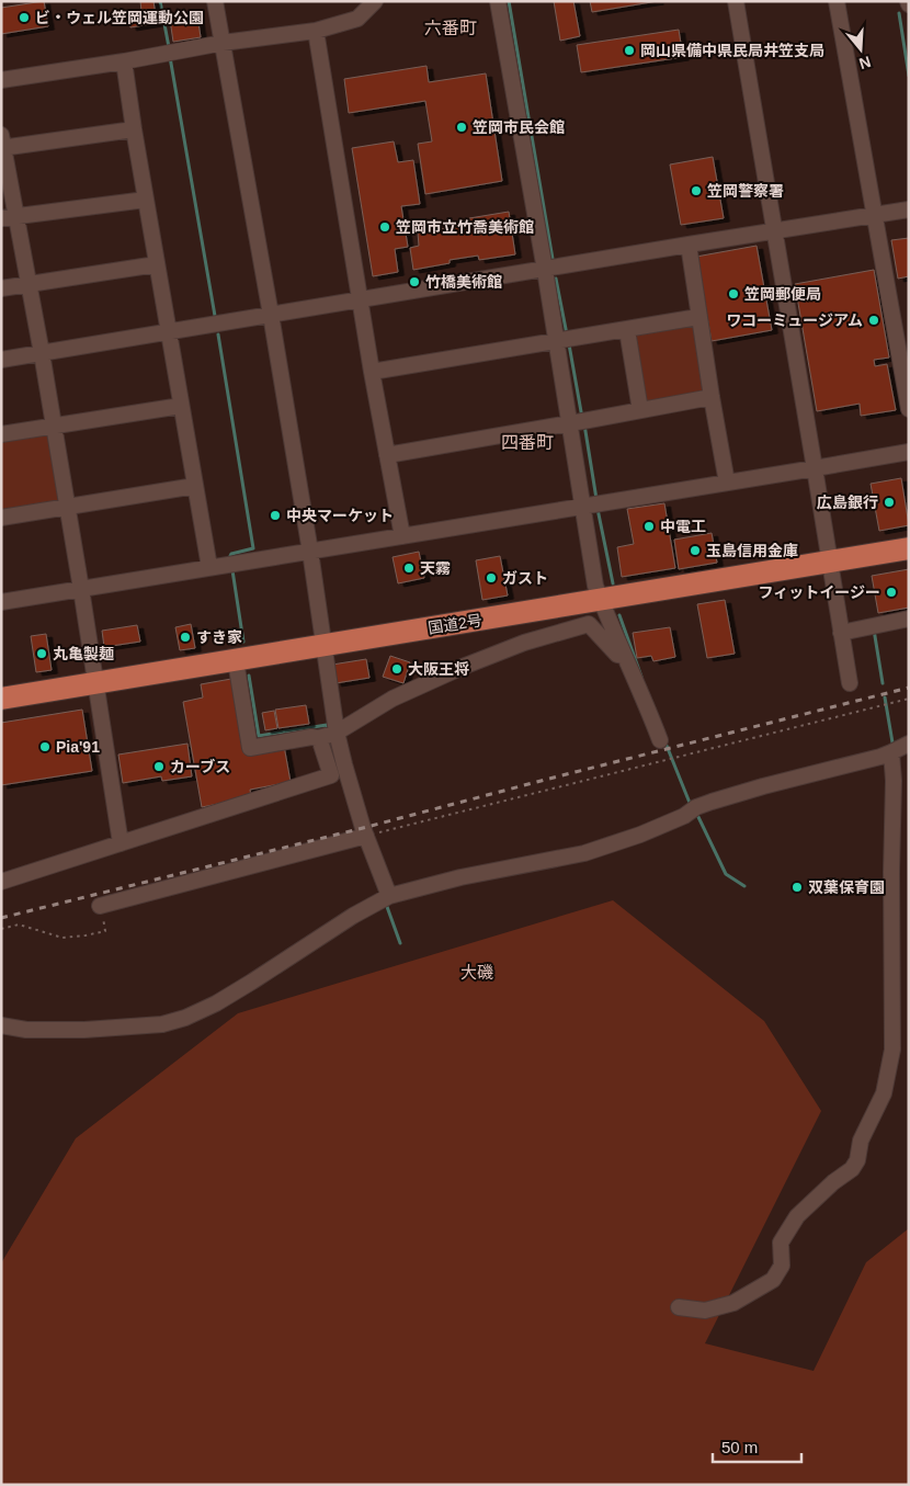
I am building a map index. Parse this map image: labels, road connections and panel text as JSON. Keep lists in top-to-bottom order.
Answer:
{
  "streets": {
    "highway": ["国道2号"]
  },
  "districts": ["六番町", "四番町", "大磯"],
  "places": [
    "ビ・ウェル笠岡運動公園",
    "岡山県備中県民局井笠支局",
    "笠岡市民会館",
    "笠岡警察署",
    "笠岡市立竹喬美術館",
    "竹橋美術館",
    "笠岡郵便局",
    "ワコーミュージアム",
    "広島銀行",
    "中央マーケット",
    "中電工",
    "玉島信用金庫",
    "天霧",
    "ガスト",
    "フィットイージー",
    "すき家",
    "丸亀製麺",
    "大阪王将",
    "Pia'91",
    "カーブス",
    "双葉保育園"
  ],
  "scale_bar": "50 m",
  "north": "bottom"
}
